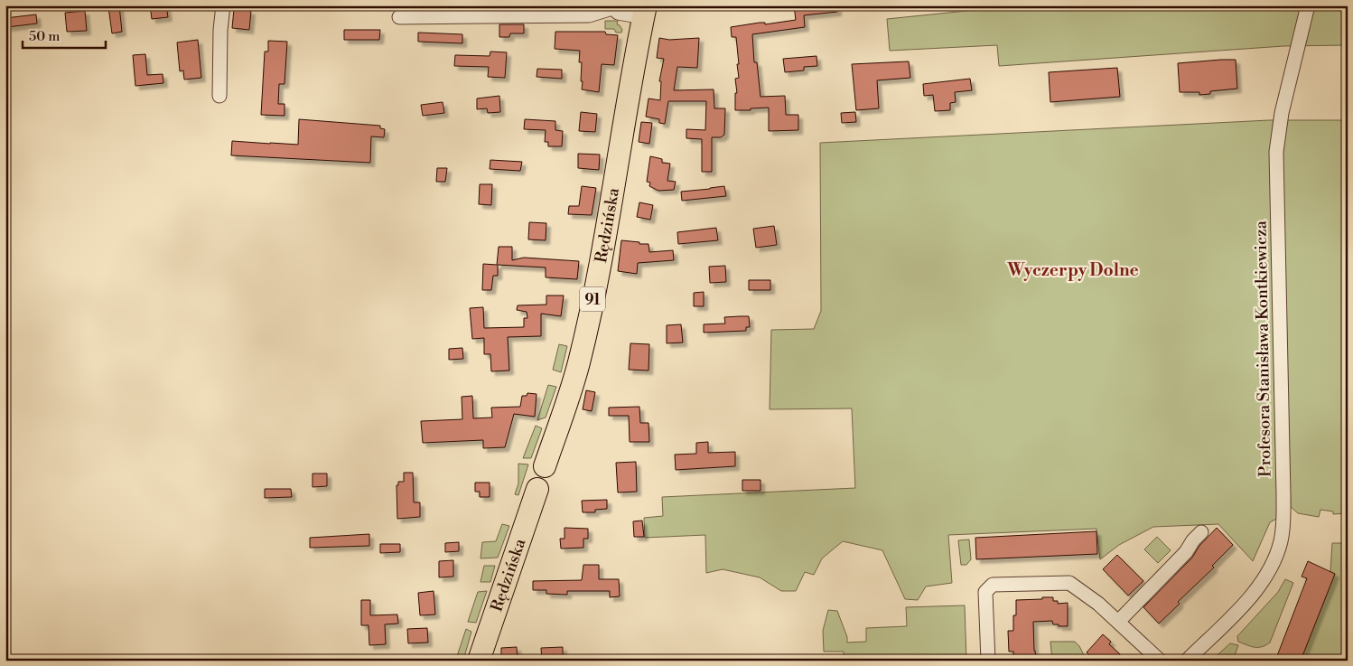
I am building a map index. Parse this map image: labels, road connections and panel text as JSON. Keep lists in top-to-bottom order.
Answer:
{
  "streets": {
    "main road": ["Rędzińska", "91"],
    "street": ["Profesora Stanisława Kontkiewicza"]
  },
  "districts": ["Wyczerpy Dolne"],
  "scale_bar": "50 m"
}
